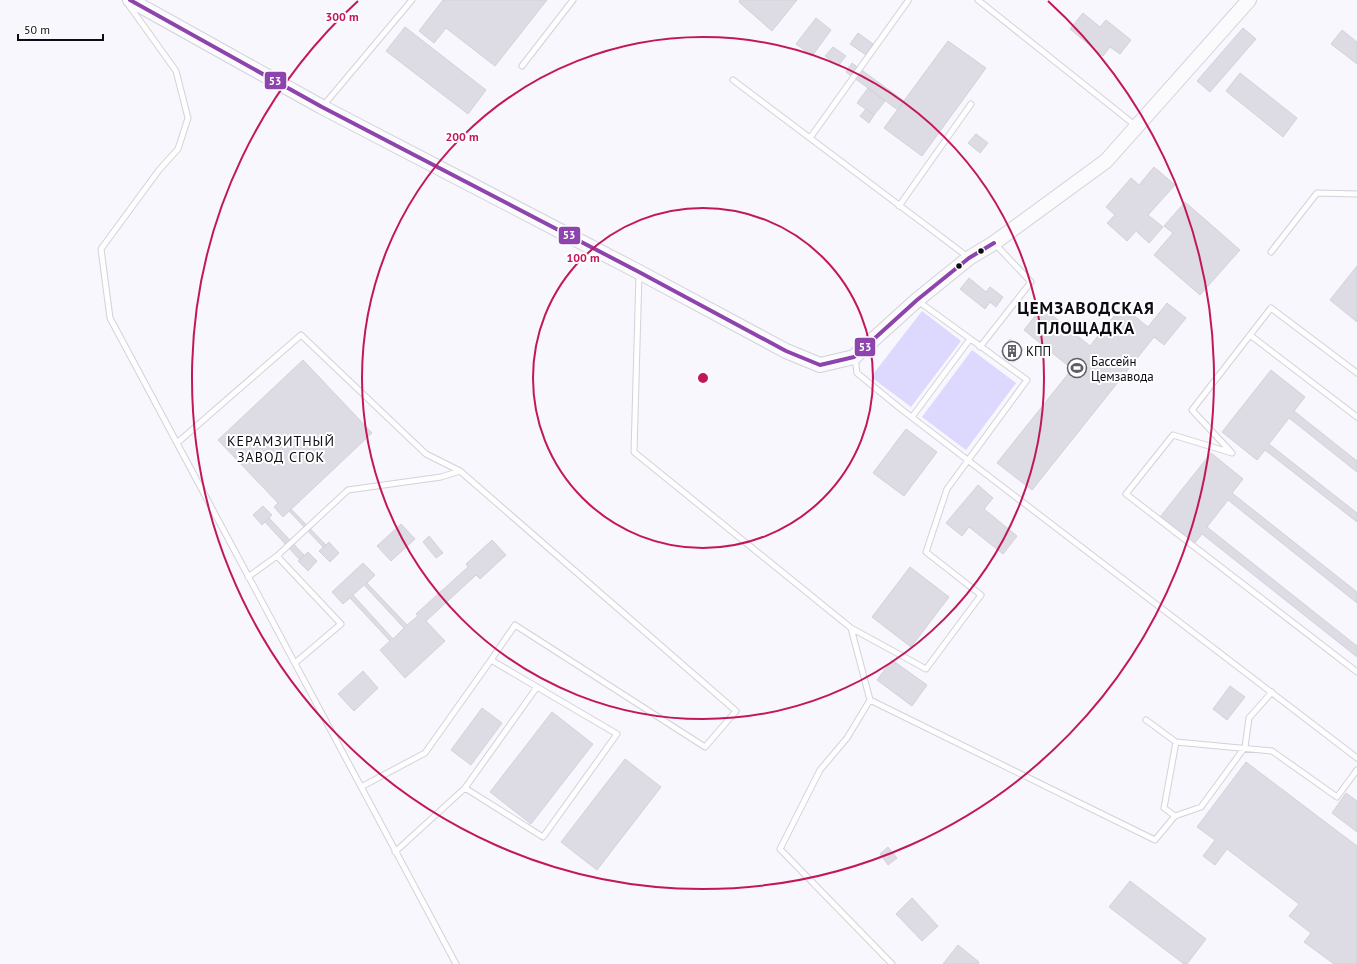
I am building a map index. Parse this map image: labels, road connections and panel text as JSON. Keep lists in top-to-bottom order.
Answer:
{
  "districts": ["ЦЕМЗАВОДСКАЯ ПЛОЩАДКА", "КЕРАМЗИТНЫЙ ЗАВОД СГОК"],
  "places": {
    "building": ["КПП"],
    "sports": ["Бассейн Цемзавода"]
  },
  "lines": ["transit line 53"],
  "scale_bar": "50 m",
  "rings": ["300 m", "200 m", "100 m"]
}
